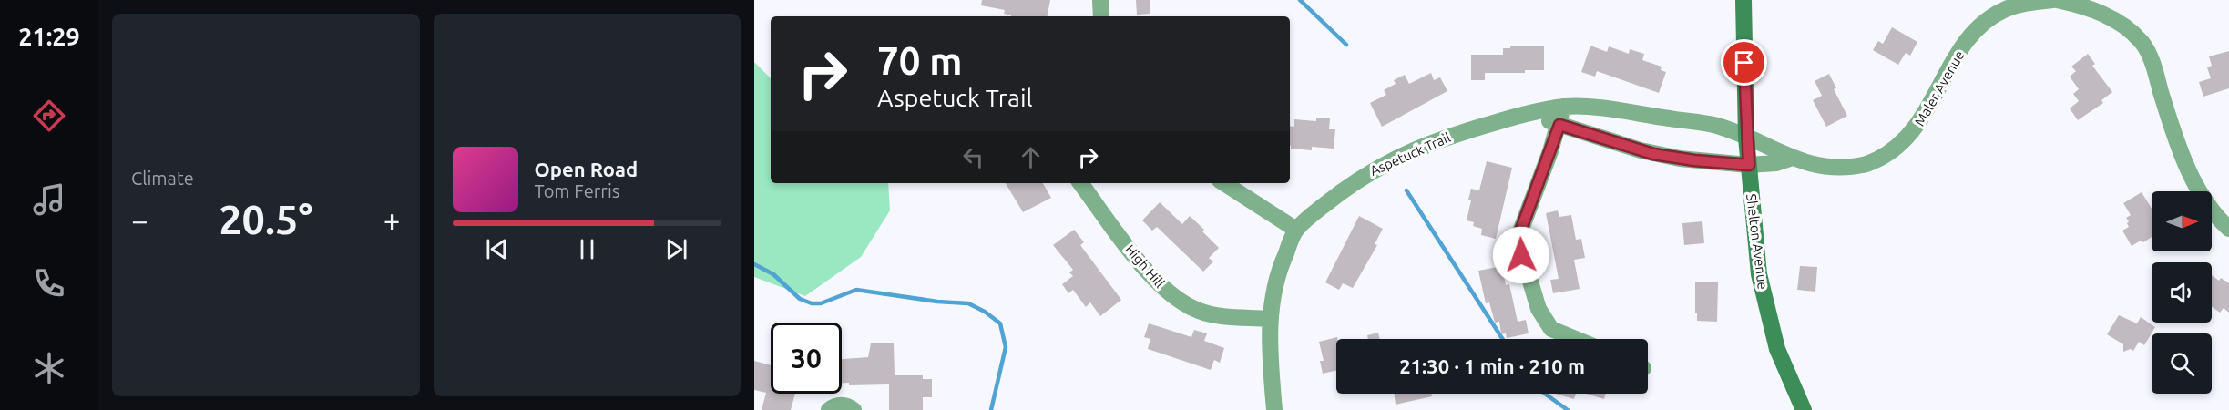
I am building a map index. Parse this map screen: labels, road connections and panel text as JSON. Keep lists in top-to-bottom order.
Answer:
{
  "streets": {
    "main road": ["Shelton Avenue"],
    "street": ["Maler Avenue", "Aspetuck Trail", "High Hill"]
  },
  "crossings": [
    ["Maler Avenue", "Aspetuck Trail"],
    ["Maler Avenue", "Shelton Avenue"],
    ["Aspetuck Trail", "Shelton Avenue"],
    ["Aspetuck Trail", "High Hill"]
  ],
  "north": "right",
  "page": {
    "tabs": "21:29",
    "tile": "Climate",
    "turn": ["70 m", "Aspetuck Trail"],
    "song": ["Open Road", "Tom Ferris"],
    "heat": ["−", "20.5°", "+"],
    "limit": "30",
    "trip": "21:30 · 1 min · 210 m"
  }
}
